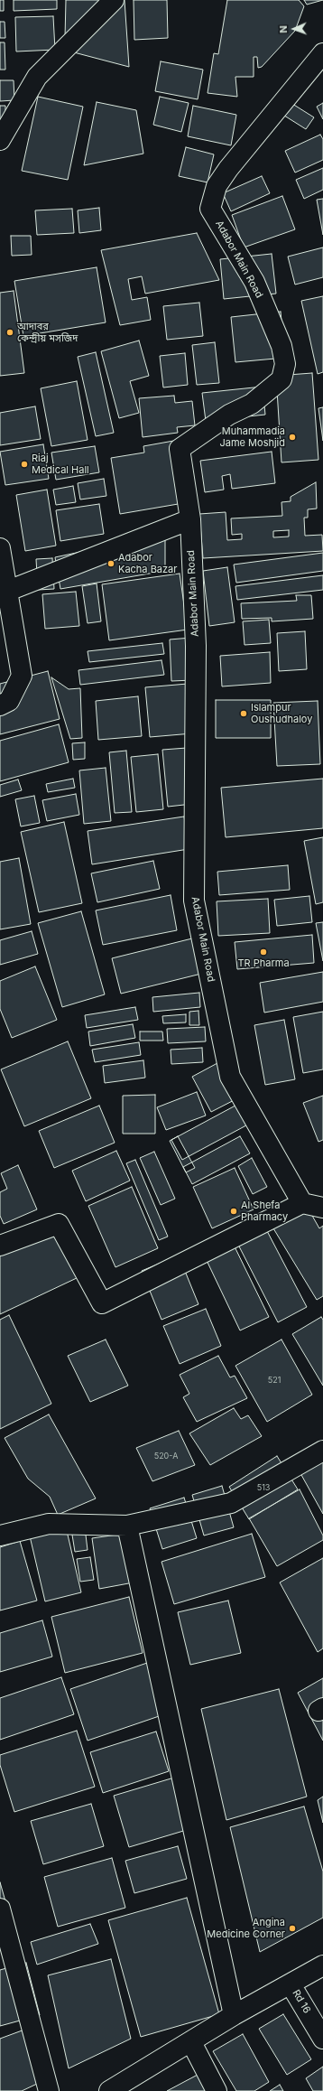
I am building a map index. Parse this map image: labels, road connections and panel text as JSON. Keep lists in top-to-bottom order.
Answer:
{
  "streets": {
    "street": ["Adabor Main Road", "Rd 16"]
  },
  "places": [
    "আদাবর কেন্দ্রীয় মসজিদ",
    "Muhammadia Jame Moshjid",
    "Riaj Medical Hall",
    "Adabor Kacha Bazar",
    "Islampur Oushudhaloy",
    "TR Pharma",
    "Al Shefa Pharmacy",
    "Angina Medicine Corner"
  ],
  "house_numbers": ["521", "520-A", "513"],
  "north": "left"
}
